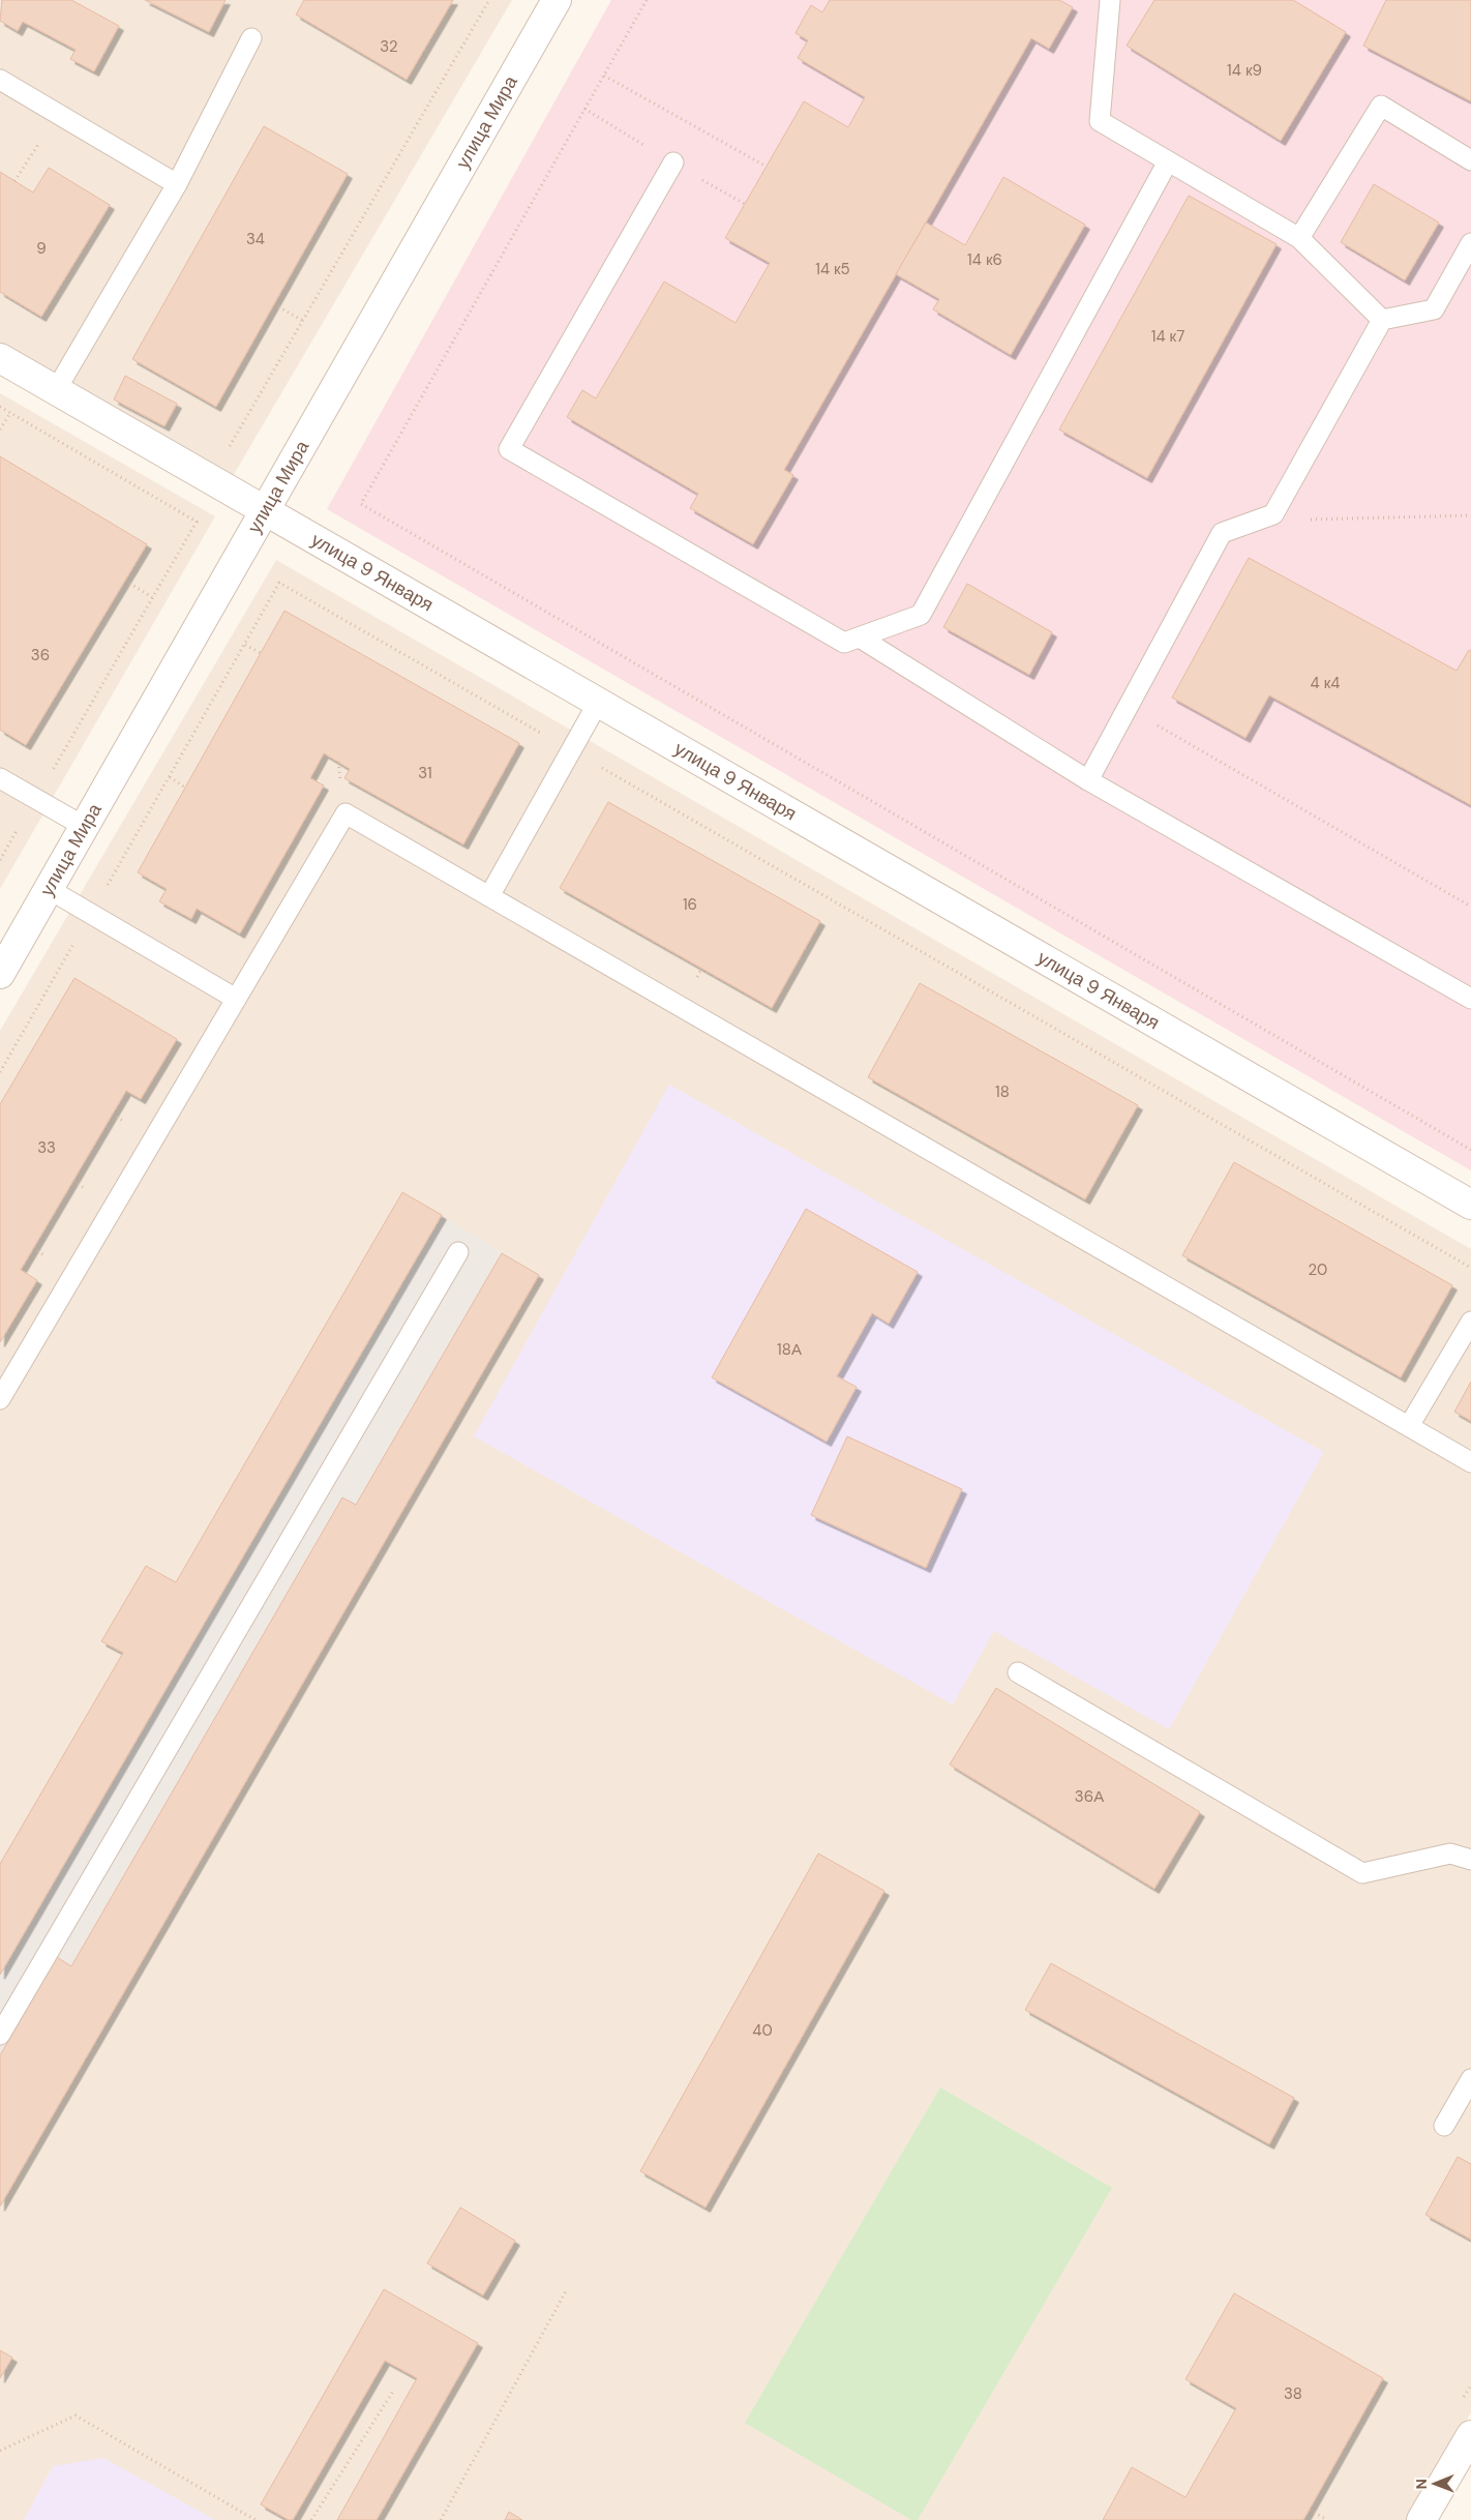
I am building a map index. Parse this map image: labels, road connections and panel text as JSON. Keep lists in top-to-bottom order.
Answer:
{
  "streets": {
    "street": ["улица Мира", "улица 9 Января"]
  },
  "crossings": [
    ["улица Мира", "улица 9 Января"]
  ],
  "house_numbers": [
    "32",
    "14 к9",
    "34",
    "9",
    "14 к6",
    "14 к5",
    "14 к7",
    "36",
    "4 к4",
    "31",
    "16",
    "18",
    "33",
    "20",
    "18А",
    "36А",
    "40",
    "38"
  ],
  "north": "left"
}
